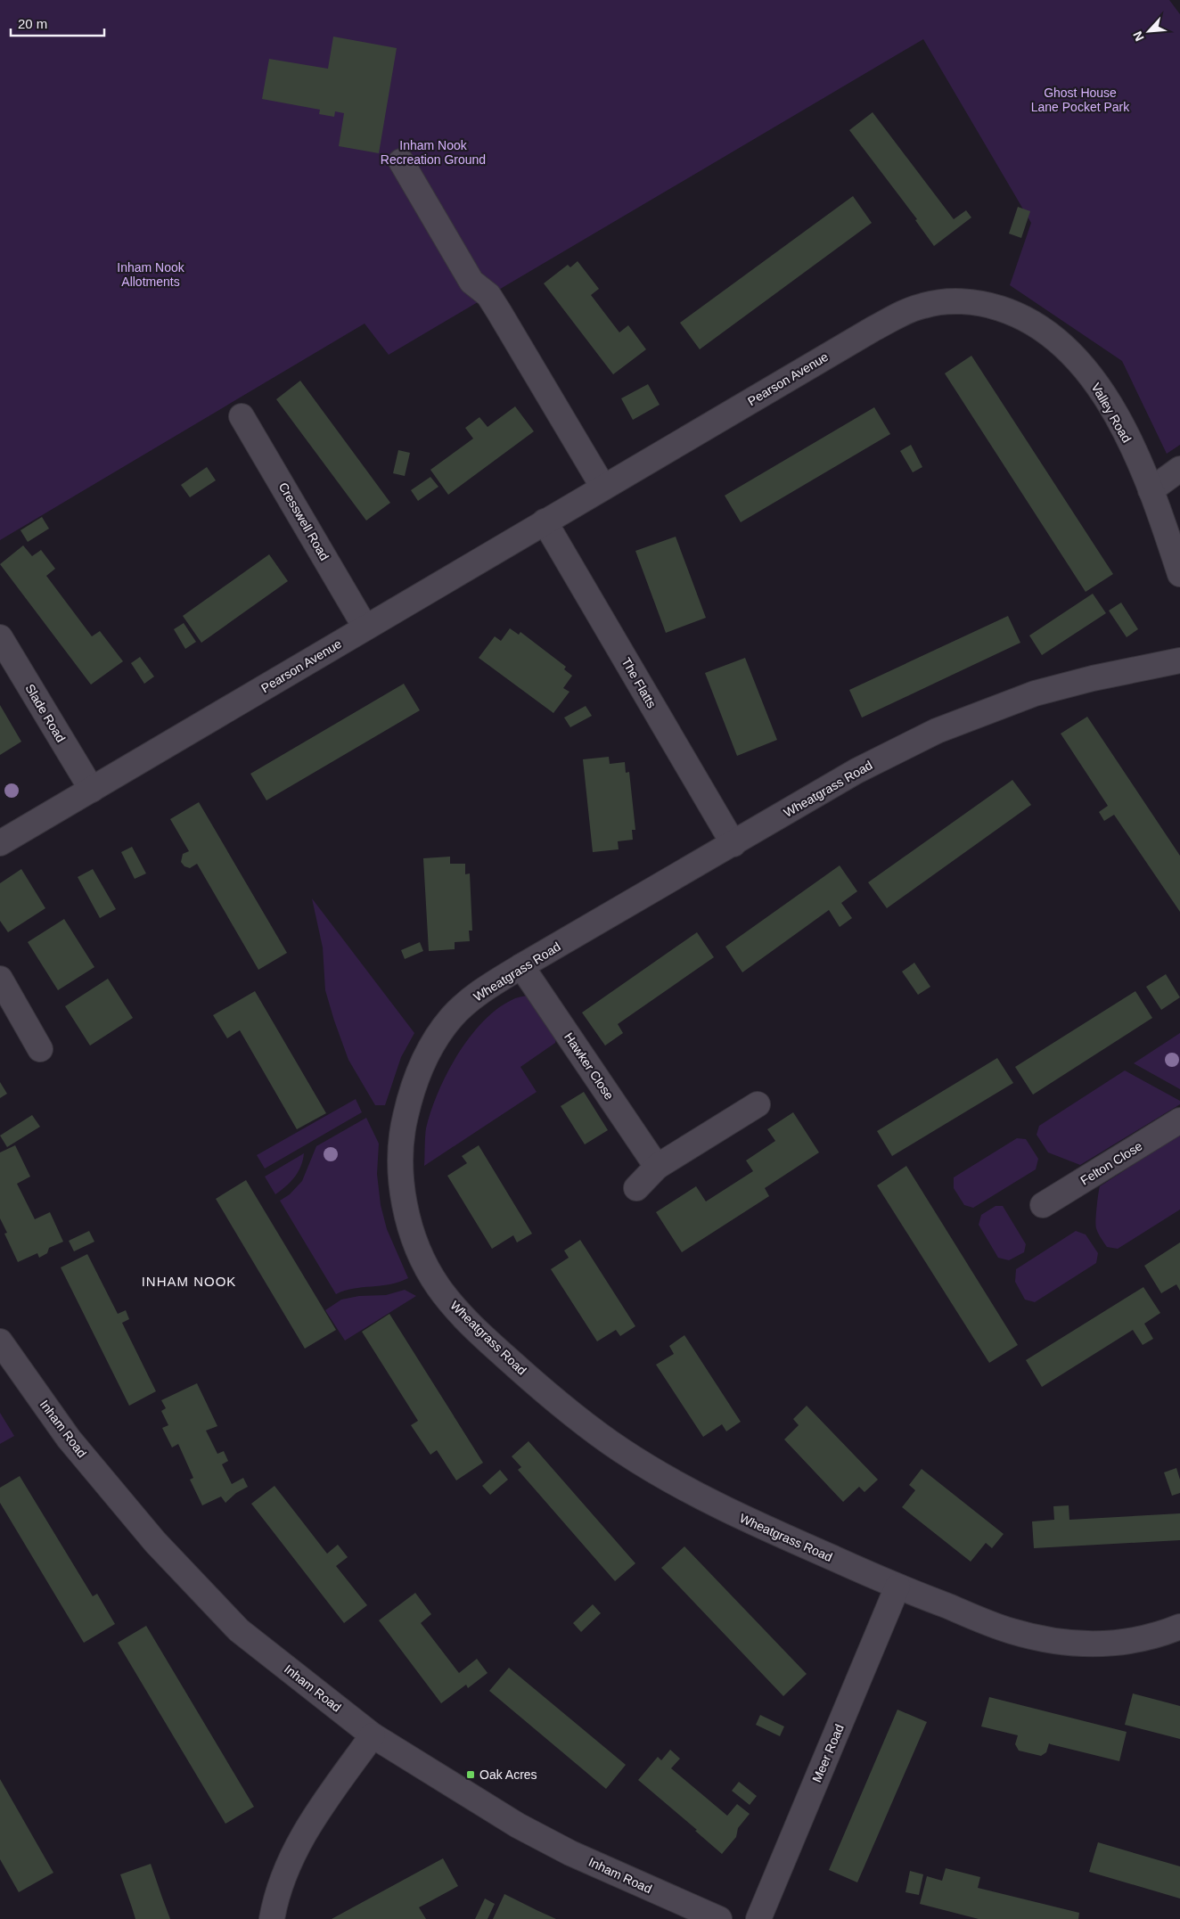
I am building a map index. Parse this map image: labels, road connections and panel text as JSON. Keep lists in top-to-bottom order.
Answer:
{
  "streets": {
    "street": [
      "Pearson Avenue",
      "Valley Road",
      "Cresswell Road",
      "The Flatts",
      "Slade Road",
      "Wheatgrass Road",
      "Hawker Close",
      "Felton Close",
      "Inham Road",
      "Meer Road"
    ]
  },
  "crossings": [
    ["Pearson Avenue", "Valley Road"],
    ["Pearson Avenue", "Cresswell Road"],
    ["Pearson Avenue", "The Flatts"],
    ["Pearson Avenue", "Slade Road"],
    ["The Flatts", "Wheatgrass Road"],
    ["Wheatgrass Road", "Hawker Close"],
    ["Wheatgrass Road", "Meer Road"]
  ],
  "districts": ["INHAM NOOK"],
  "parks": ["Ghost House Lane Pocket Park", "Inham Nook Recreation Ground", "Inham Nook Allotments"],
  "places": {
    "transit": ["Oak Acres"]
  },
  "scale_bar": "20 m",
  "north": "bottom left"
}
